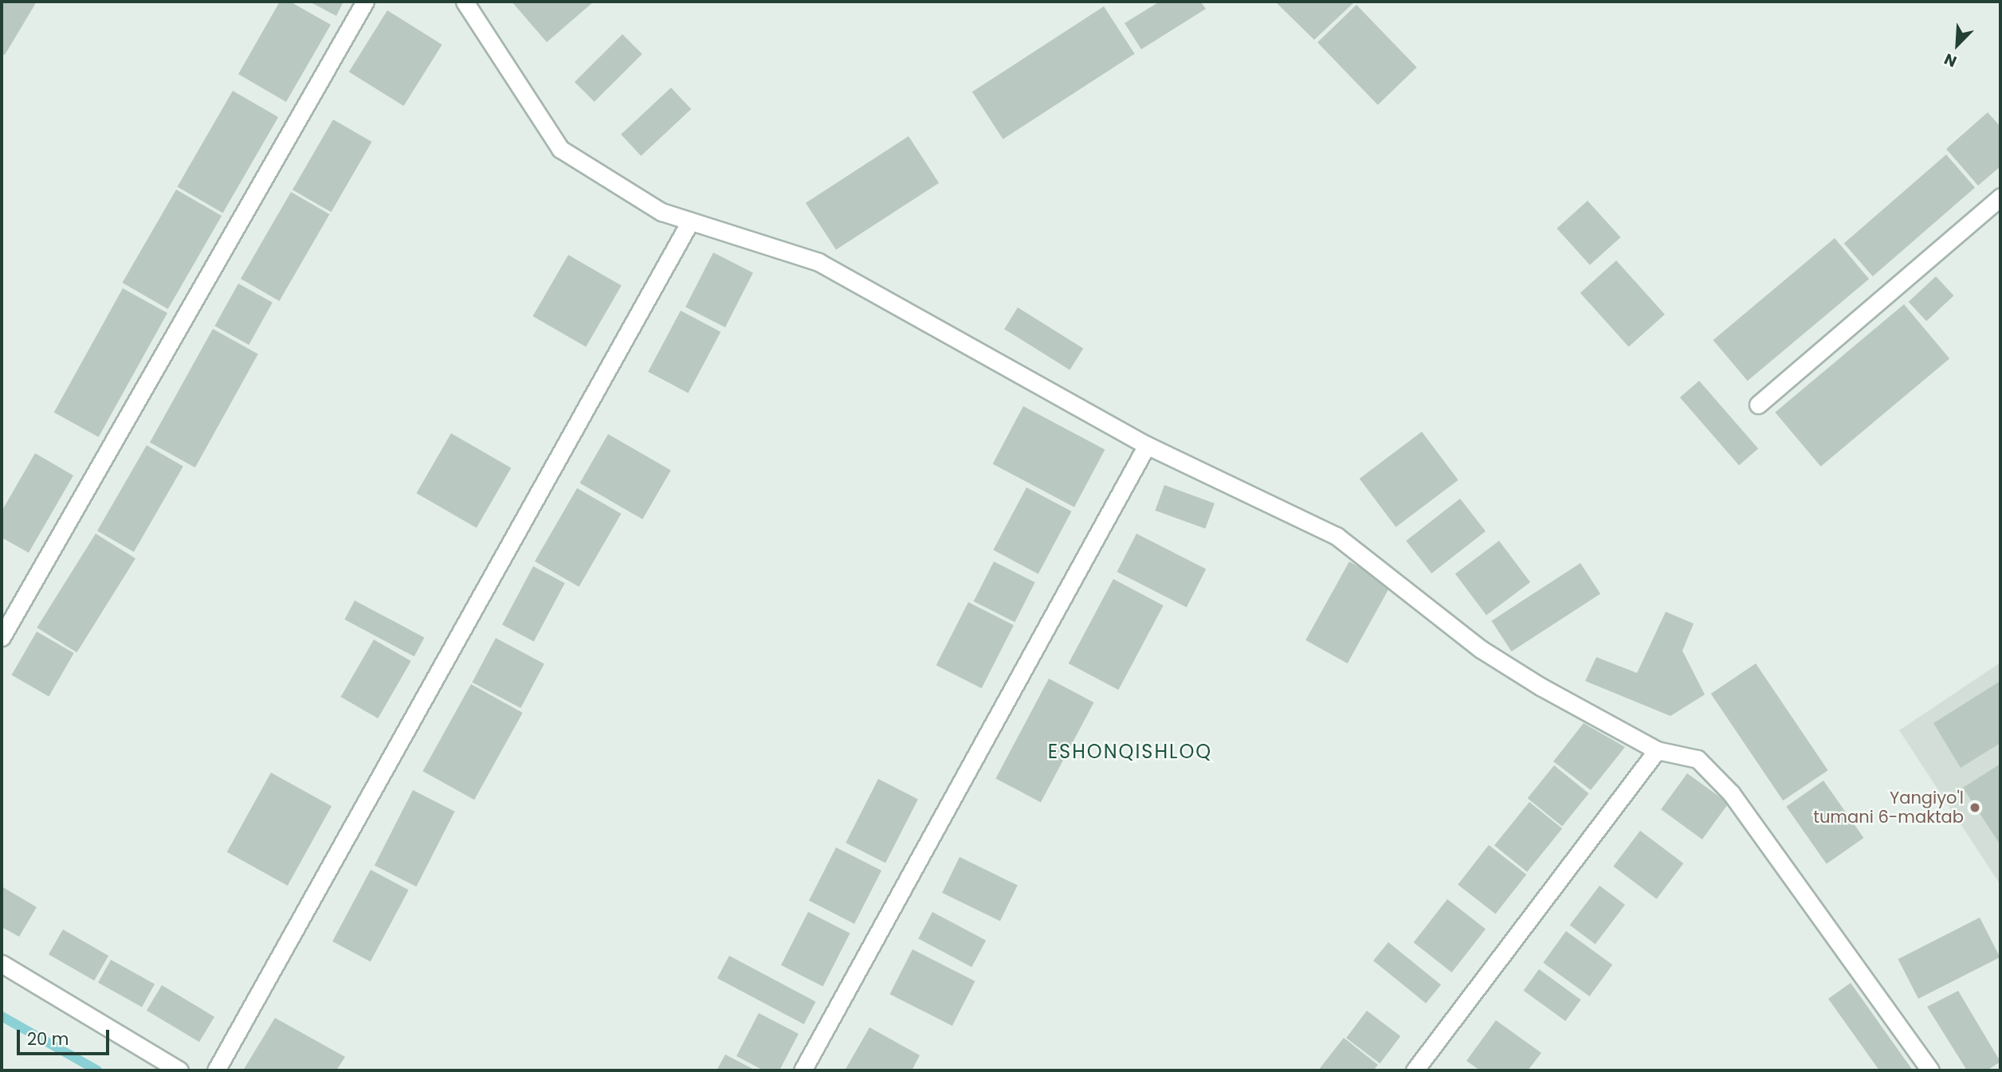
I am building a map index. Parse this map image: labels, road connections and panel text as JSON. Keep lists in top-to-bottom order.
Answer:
{
  "districts": ["ESHONQISHLOQ"],
  "places": ["Yangiyo'l tumani 6-maktab"],
  "scale_bar": "20 m",
  "north": "bottom left"
}
